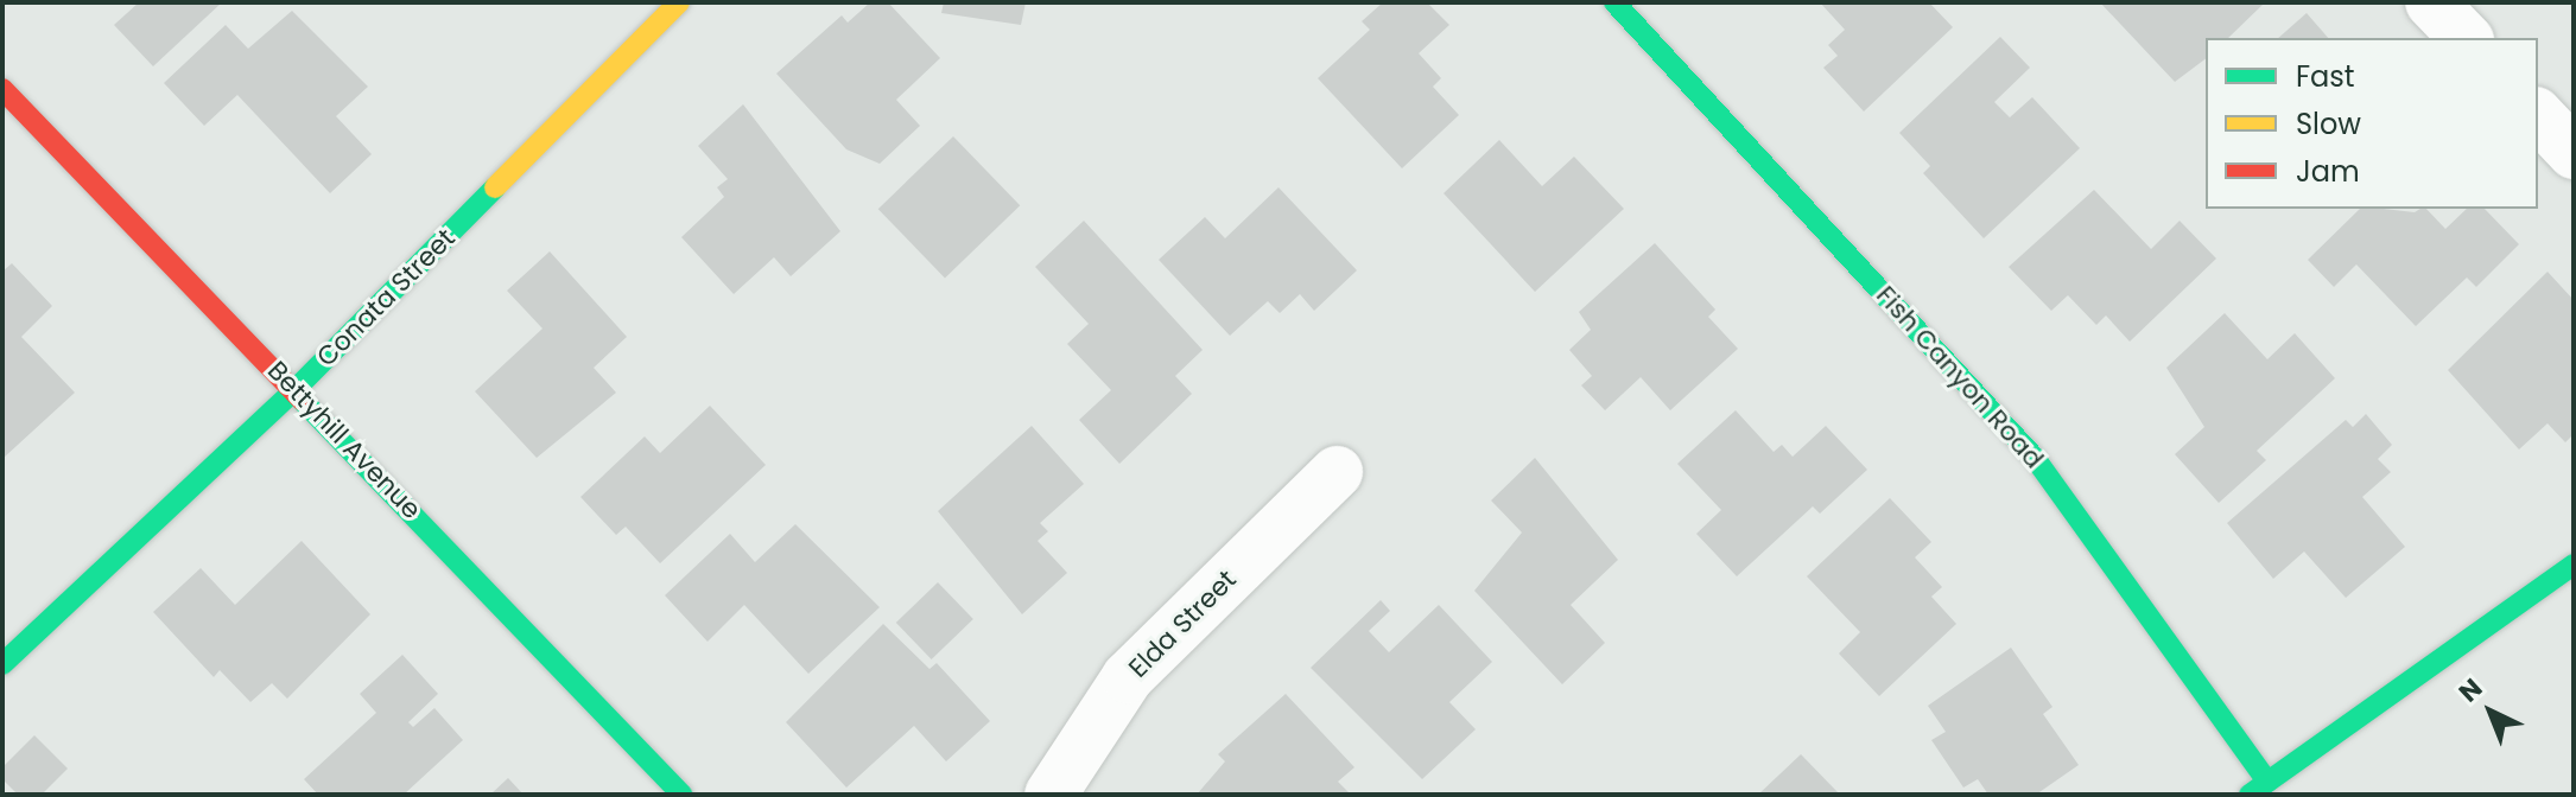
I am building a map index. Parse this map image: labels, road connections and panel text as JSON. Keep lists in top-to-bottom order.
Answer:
{
  "streets": {
    "street": [
      "Conata Street",
      "Fish Canyon Road",
      "Bettyhill Avenue",
      "Elda Street"
    ]
  },
  "crossings": [
    ["Conata Street", "Bettyhill Avenue"]
  ],
  "legend": ["Fast", "Slow", "Jam"],
  "north": "top left"
}
